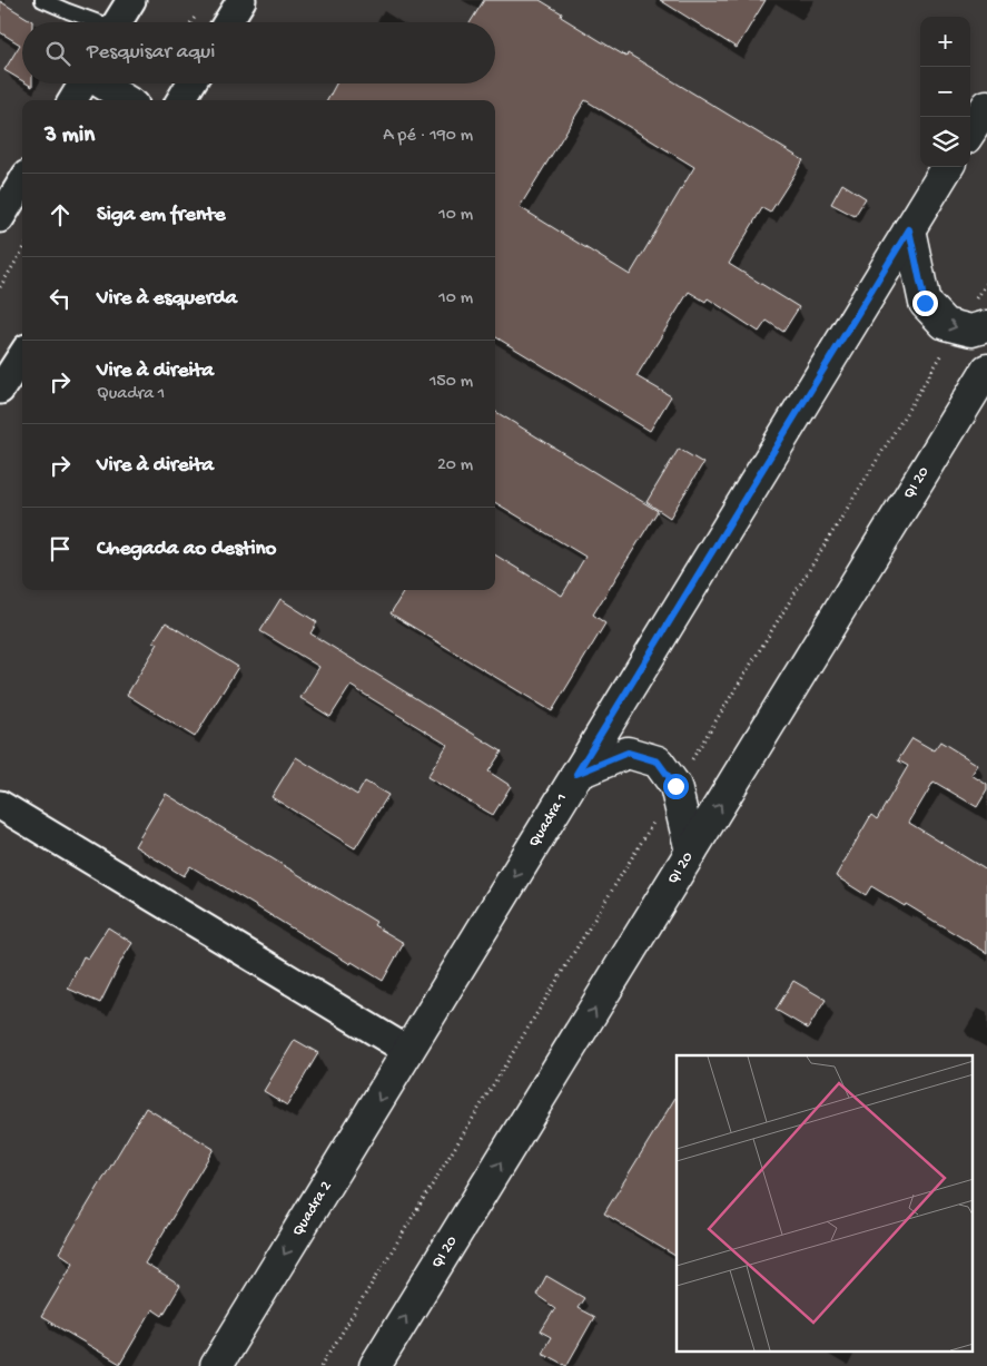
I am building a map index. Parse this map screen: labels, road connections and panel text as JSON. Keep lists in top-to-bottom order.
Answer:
{
  "streets": {
    "street": ["QI 20", "Quadra 1", "Quadra 2"]
  },
  "crossings": [
    ["Quadra 1", "Quadra 2"]
  ],
  "one_way": ["QI 20", "Quadra 2"],
  "page": {
    "map_buttons": ["+", "−"],
    "search": "Pesquisar aqui",
    "heading": ["3 min", "A pé · 190 m"],
    "list": [
      ["Siga em frente", "10 m"],
      ["Vire à esquerda", "10 m"],
      ["Vire à direita", "Quadra 1", "150 m"],
      ["Vire à direita", "20 m"],
      "Chegada ao destino"
    ]
  }
}
